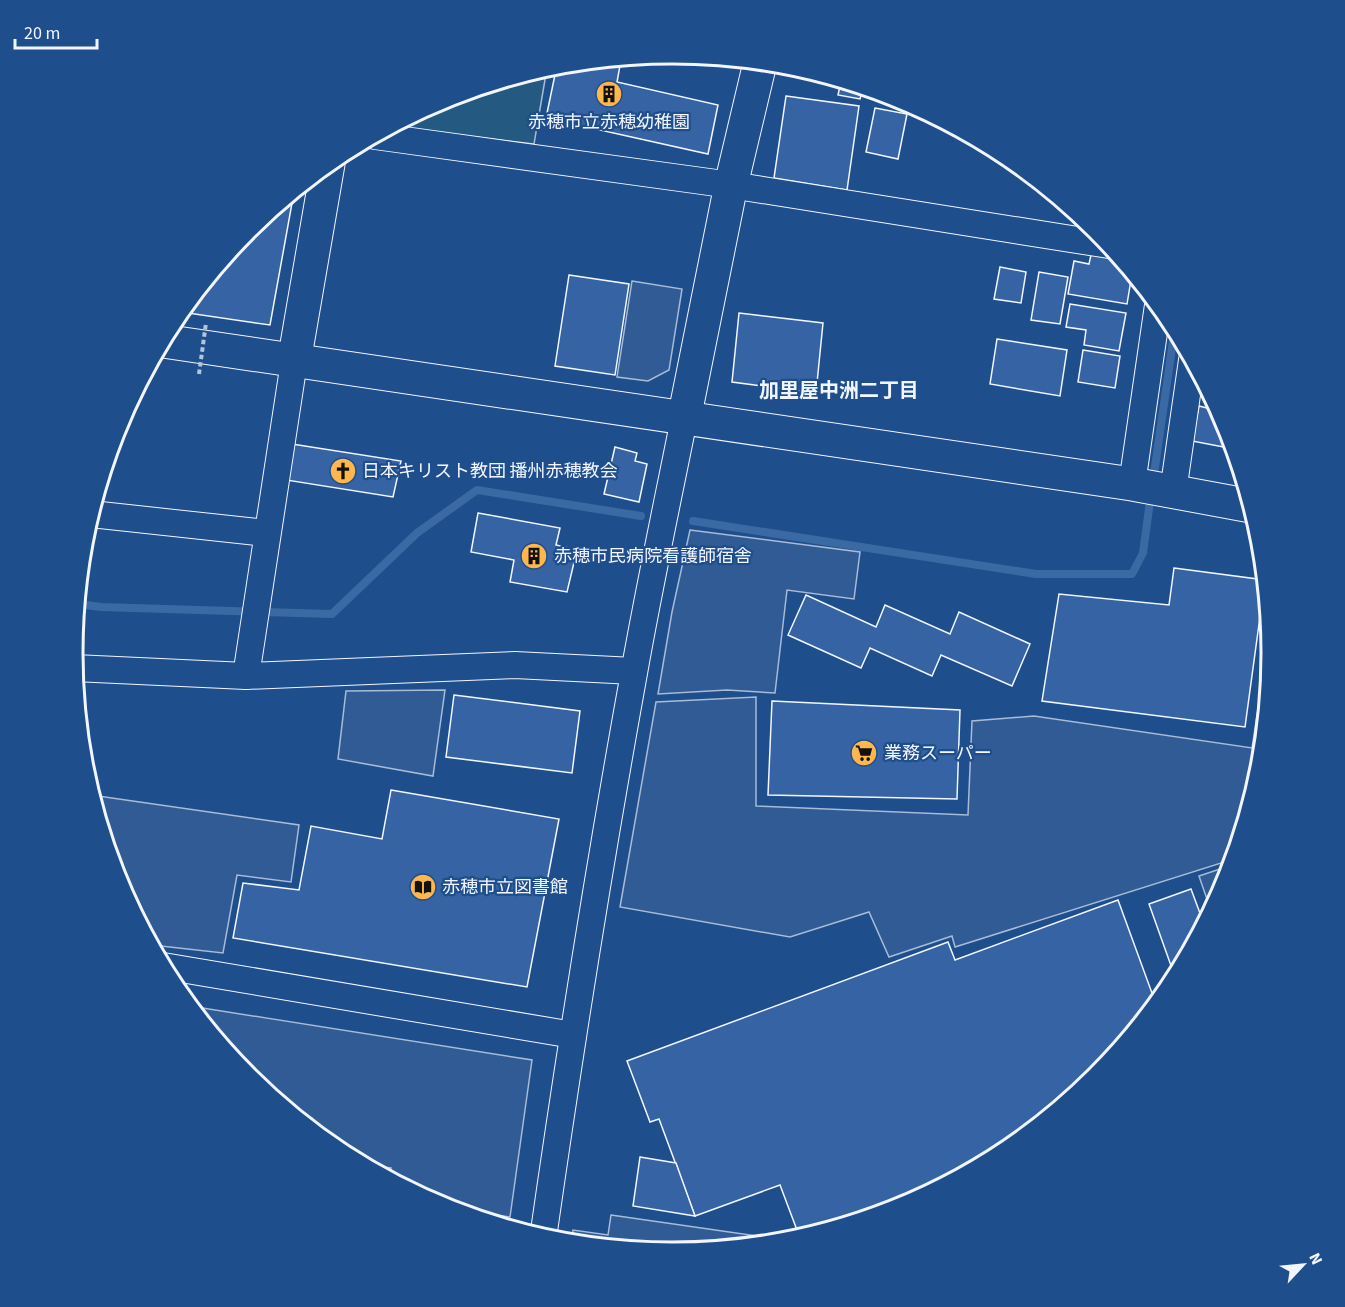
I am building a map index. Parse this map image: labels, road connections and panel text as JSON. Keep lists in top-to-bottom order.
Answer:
{
  "districts": ["加里屋中洲二丁目"],
  "places": {
    "building": ["赤穂市立赤穂幼稚園", "赤穂市民病院看護師宿舎"],
    "church": ["日本キリスト教団 播州赤穂教会"],
    "supermarket": ["業務スーパー"],
    "library": ["赤穂市立図書館"]
  },
  "scale_bar": "20 m",
  "north": "top right"
}
